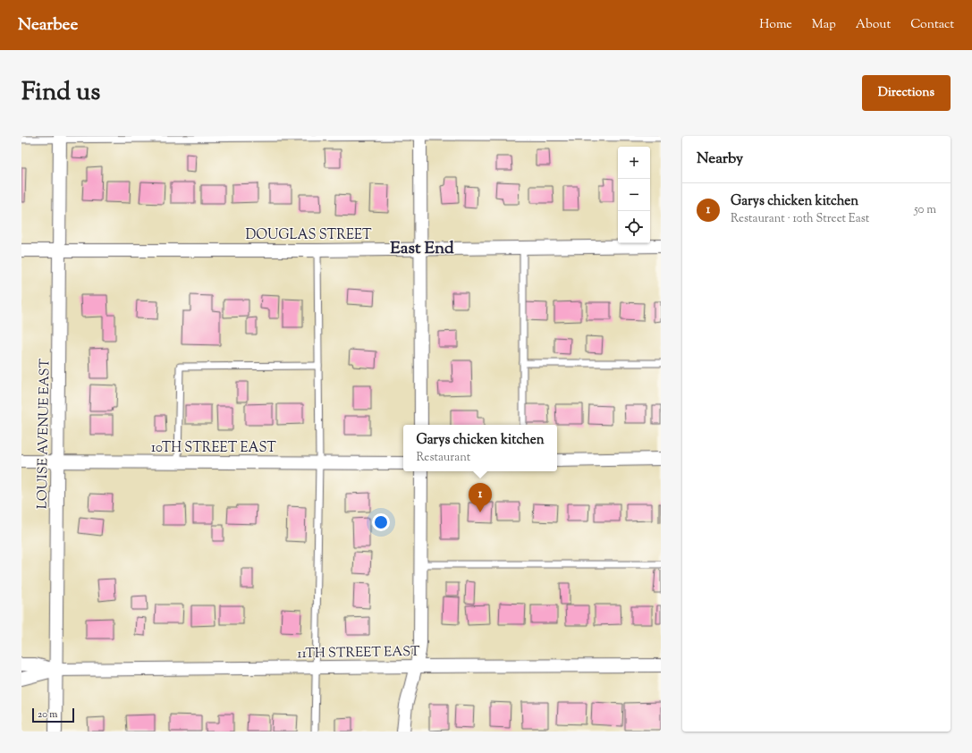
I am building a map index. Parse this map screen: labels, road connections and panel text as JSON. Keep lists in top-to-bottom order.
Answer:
{
  "streets": {
    "street": [
      "DOUGLAS STREET",
      "LOUISE AVENUE EAST",
      "10TH STREET EAST",
      "11TH STREET EAST"
    ]
  },
  "crossings": [
    ["DOUGLAS STREET", "LOUISE AVENUE EAST"],
    ["LOUISE AVENUE EAST", "10TH STREET EAST"],
    ["LOUISE AVENUE EAST", "11TH STREET EAST"]
  ],
  "districts": ["East End"],
  "scale_bar": "20 m",
  "page": {
    "header": "Nearbee",
    "nav": [
      "Home",
      "Map",
      "About",
      "Contact"
    ],
    "title": "Find us",
    "buttons": "Directions",
    "heading": "Nearby",
    "map_buttons": ["+", "−"],
    "list": [
      {
        "mark": "1",
        "name": "Garys chicken kitchen",
        "note": "Restaurant · 10th Street East",
        "value": "50 m"
      }
    ],
    "popup": ["Garys chicken kitchen", "Restaurant"],
    "pins": "1",
    "scale": "20 m"
  }
}
